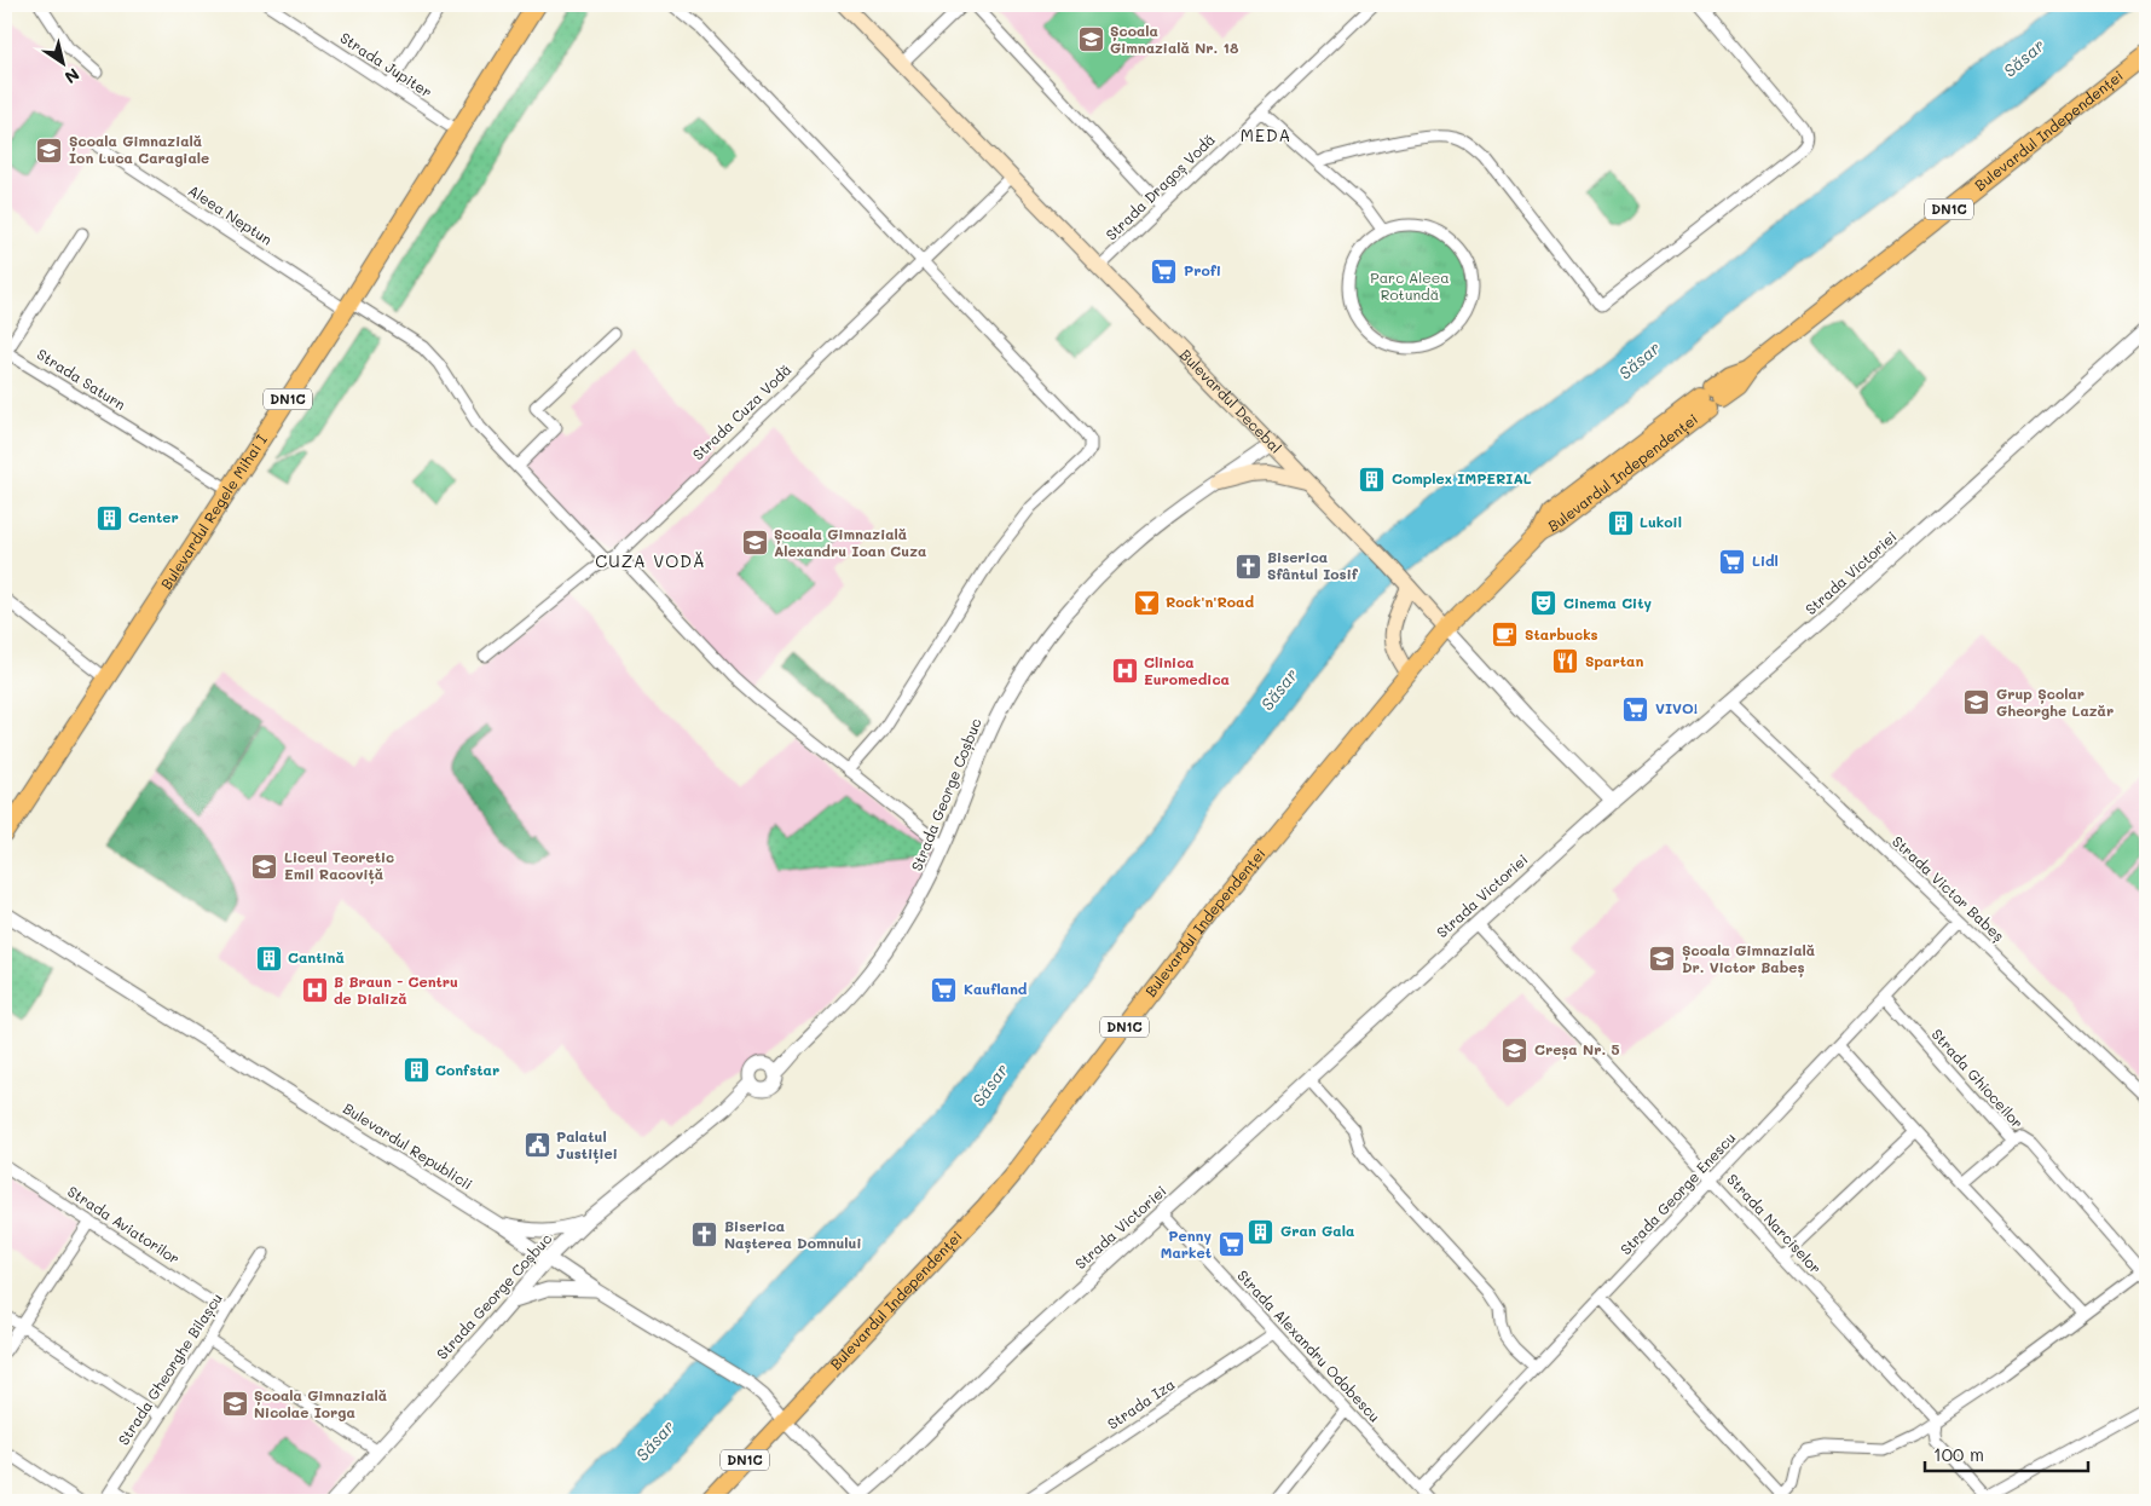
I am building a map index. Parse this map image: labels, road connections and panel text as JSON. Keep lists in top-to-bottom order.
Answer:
{
  "streets": {
    "main road": [
      "Bulevardul Independenței",
      "DN1C",
      "Bulevardul Decebal",
      "Bulevardul Regele Mihai I"
    ],
    "street": [
      "Strada Jupiter",
      "Strada Dragoș Vodă",
      "Aleea Neptun",
      "Strada Saturn",
      "Strada Cuza Vodă",
      "Strada Victoriei",
      "Strada George Coșbuc",
      "Strada Victor Babeș",
      "Strada Ghioceilor",
      "Bulevardul Republicii",
      "Strada George Enescu",
      "Strada Narciselor",
      "Strada Aviatorilor",
      "Strada Alexandru Odobescu",
      "Strada Gheorghe Bilașcu",
      "Strada Iza"
    ]
  },
  "crossings": [
    ["Strada Jupiter", "Bulevardul Regele Mihai I"],
    ["Bulevardul Independenței", "Bulevardul Decebal"],
    ["Bulevardul Independenței", "Bulevardul Republicii"],
    ["Strada Dragoș Vodă", "Bulevardul Decebal"],
    ["Aleea Neptun", "Strada Cuza Vodă"],
    ["Aleea Neptun", "Bulevardul Regele Mihai I"],
    ["Strada Saturn", "Bulevardul Regele Mihai I"],
    ["Bulevardul Decebal", "Strada Cuza Vodă"],
    ["Bulevardul Decebal", "Strada Victoriei"],
    ["Bulevardul Decebal", "Strada George Coșbuc"],
    ["Strada Victoriei", "Strada Victor Babeș"],
    ["Strada Victoriei", "Bulevardul Republicii"],
    ["Strada Victoriei", "Strada Narciselor"],
    ["Strada Victoriei", "Strada Alexandru Odobescu"],
    ["Strada George Coșbuc", "Bulevardul Republicii"],
    ["Strada Victor Babeș", "Strada George Enescu"],
    ["Strada Ghioceilor", "Strada George Enescu"],
    ["Strada George Enescu", "Strada Narciselor"],
    ["Strada George Enescu", "Strada Alexandru Odobescu"],
    ["Strada Aviatorilor", "Strada Gheorghe Bilașcu"],
    ["Strada Alexandru Odobescu", "Strada Iza"]
  ],
  "districts": ["MEDA", "CUZA VODĂ"],
  "water": ["Săsar"],
  "parks": ["Parc Aleea Rotundă"],
  "places": {
    "school or university": [
      "Școala Gimnazială Nr. 18",
      "Școala Gimnazială Ion Luca Caragiale",
      "Școala Gimnazială Alexandru Ioan Cuza",
      "Grup Școlar Gheorghe Lazăr",
      "Liceul Teoretic Emil Racoviță",
      "Școala Gimnazială Dr. Victor Babeș",
      "Creșa Nr. 5",
      "Școala Gimnazială Nicolae Iorga"
    ],
    "supermarket": [
      "Profi",
      "Lidl",
      "VIVO!",
      "Kaufland",
      "Penny Market"
    ],
    "building": [
      "Complex IMPERIAL",
      "Center",
      "Lukoil",
      "Cantină",
      "Confstar",
      "Gran Gala"
    ],
    "church": ["Biserica Sfântul Iosif", "Biserica Nașterea Domnului"],
    "bar": ["Rock'n'Road"],
    "theatre": ["Cinema City"],
    "cafe": ["Starbucks"],
    "restaurant": ["Spartan"],
    "hospital": ["Clinica Euromedica", "B Braun - Centru de Dializă"],
    "public building": ["Palatul Justiției"]
  },
  "scale_bar": "100 m",
  "north": "bottom right"
}
